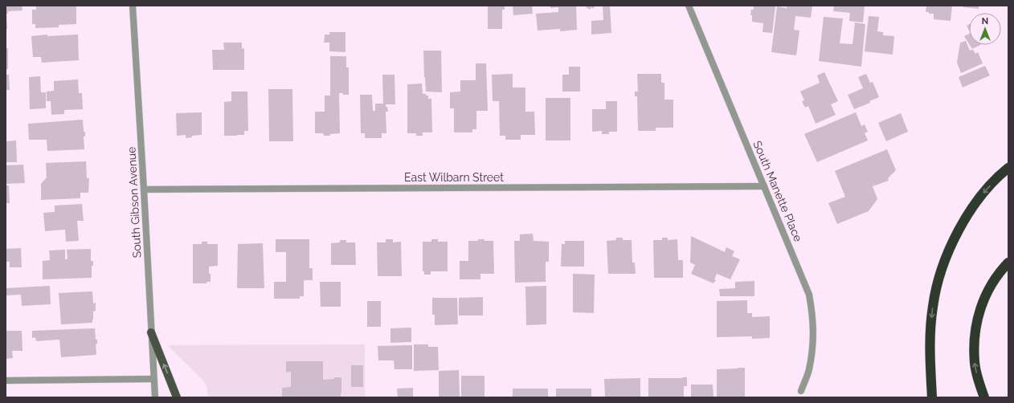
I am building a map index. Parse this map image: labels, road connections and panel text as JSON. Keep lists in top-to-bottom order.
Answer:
{
  "streets": {
    "street": ["East Wilbarn Street", "South Manette Place", "South Gibson Avenue"]
  },
  "crossings": [
    ["East Wilbarn Street", "South Manette Place"],
    ["East Wilbarn Street", "South Gibson Avenue"]
  ],
  "north": "top"
}
